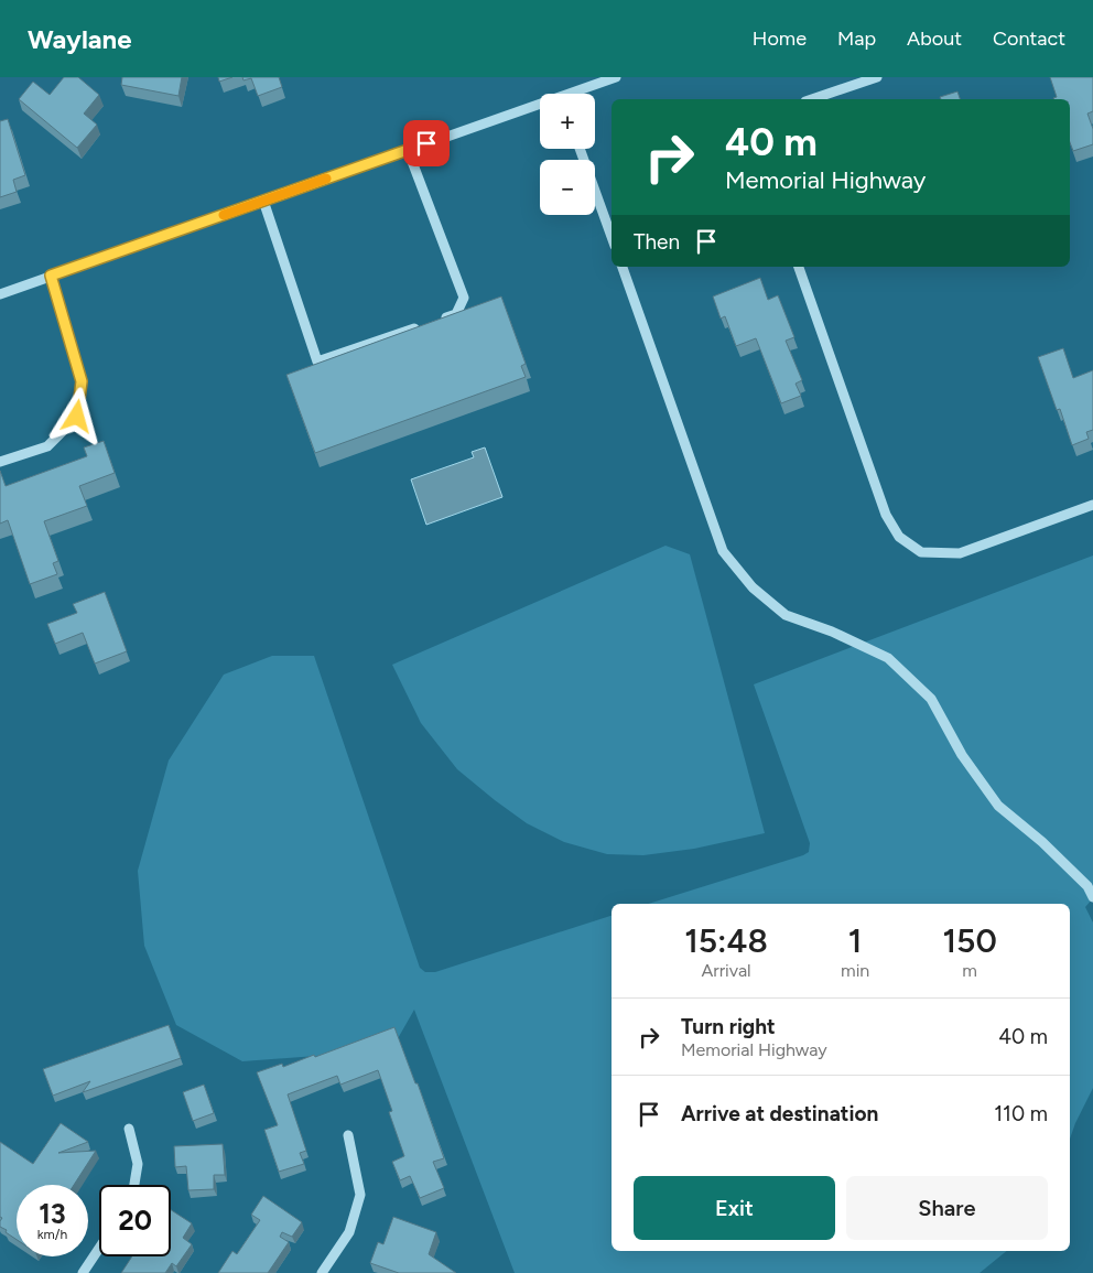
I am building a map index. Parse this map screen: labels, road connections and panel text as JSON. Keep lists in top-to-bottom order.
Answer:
{
  "page": {
    "header": "Waylane",
    "nav": [
      "Home",
      "Map",
      "About",
      "Contact"
    ],
    "map_buttons": ["+", "−"],
    "turn": ["40 m", "Memorial Highway"],
    "then": "Then",
    "eta": [
      "15:48",
      "Arrival",
      "1",
      "min",
      "150",
      "m"
    ],
    "list": [
      {
        "name": "Turn right",
        "note": "Memorial Highway",
        "value": "40 m"
      },
      {
        "name": "Arrive at destination",
        "value": "110 m"
      }
    ],
    "buttons": ["Exit", "Share"],
    "speed": "13 km/h",
    "limit": "20"
  }
}
